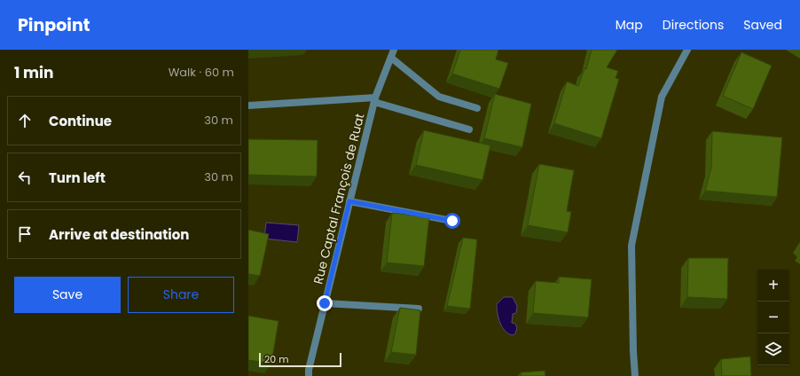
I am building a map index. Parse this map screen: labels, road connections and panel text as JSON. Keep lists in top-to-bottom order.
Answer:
{
  "streets": {
    "street": ["Rue Captal François de Ruat"]
  },
  "scale_bar": "20 m",
  "page": {
    "header": "Pinpoint",
    "nav": ["Map", "Directions", "Saved"],
    "heading": ["1 min", "Walk · 60 m"],
    "list": [
      ["Continue", "30 m"],
      ["Turn left", "30 m"],
      "Arrive at destination"
    ],
    "buttons": ["Save", "Share"],
    "map_buttons": ["+", "−"],
    "scale": "20 m"
  }
}
